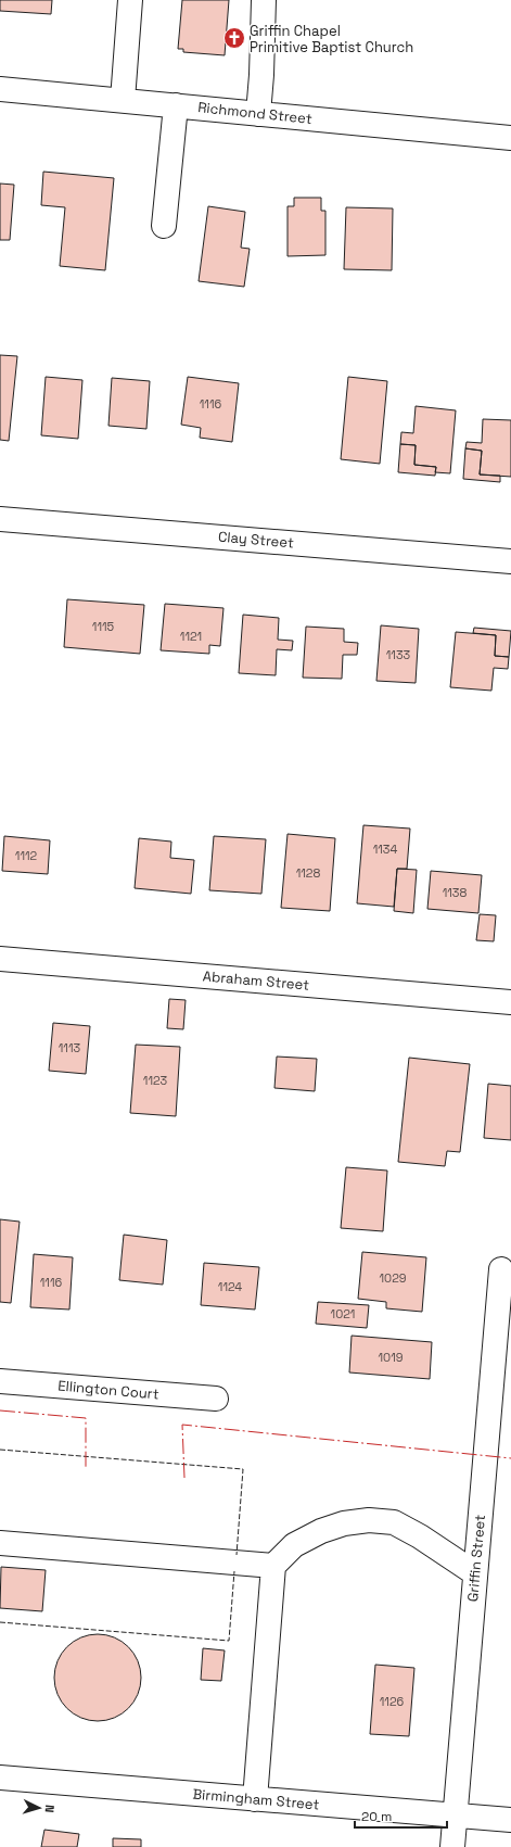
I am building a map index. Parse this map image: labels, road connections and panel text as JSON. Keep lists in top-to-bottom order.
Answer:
{
  "streets": {
    "street": [
      "Richmond Street",
      "Clay Street",
      "Abraham Street",
      "Ellington Court",
      "Griffin Street",
      "Birmingham Street"
    ]
  },
  "crossings": [
    ["Griffin Street", "Birmingham Street"]
  ],
  "places": {
    "church": ["Griffin Chapel Primitive Baptist Church"]
  },
  "house_numbers": [
    "1116",
    "1115",
    "1121",
    "1133",
    "1134",
    "1112",
    "1128",
    "1138",
    "1113",
    "1123",
    "1029",
    "1116",
    "1124",
    "1021",
    "1019",
    "1126"
  ],
  "scale_bar": "20 m",
  "north": "right"
}
